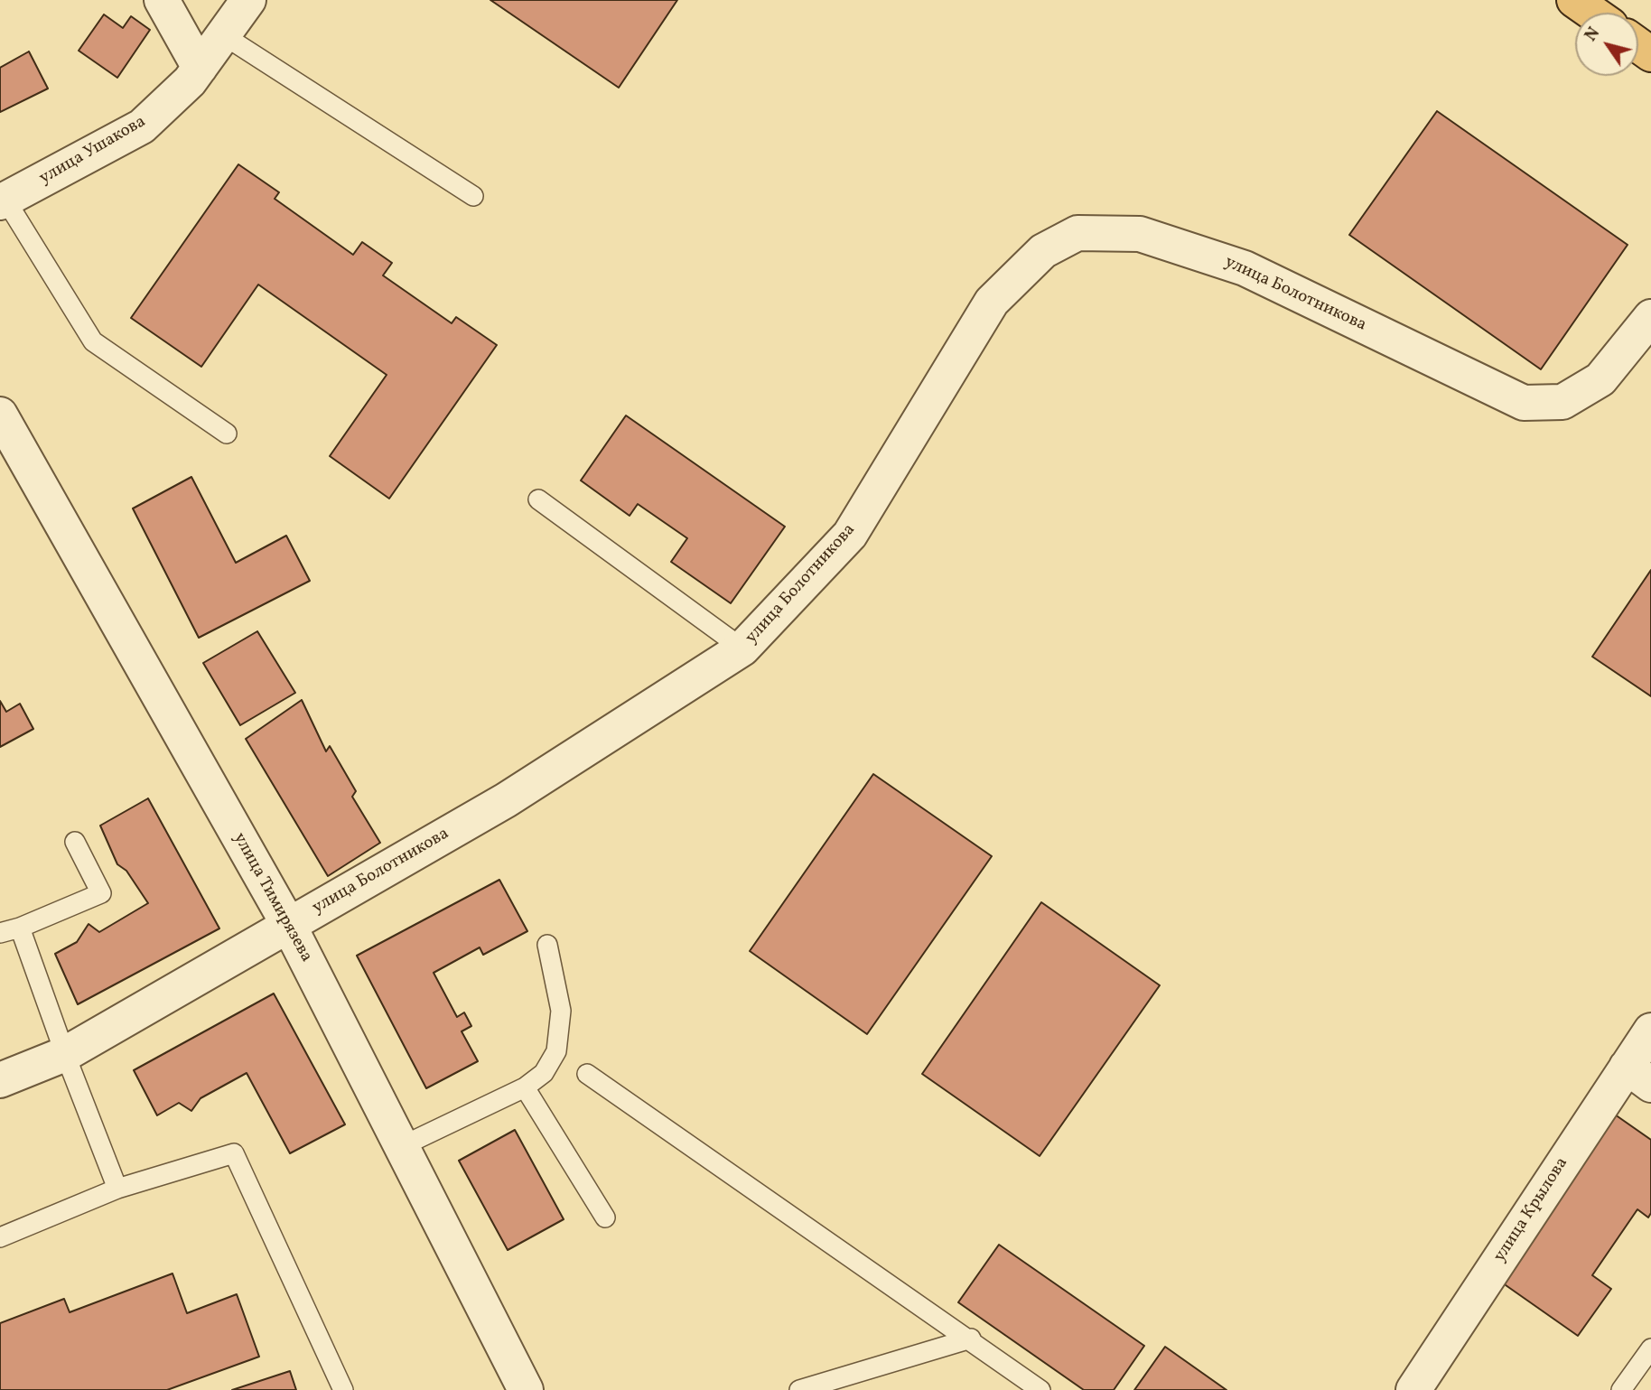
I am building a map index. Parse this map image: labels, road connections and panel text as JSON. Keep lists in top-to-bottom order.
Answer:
{
  "streets": {
    "street": [
      "улица Ушакова",
      "улица Болотникова",
      "улица Тимирязева",
      "улица Крылова"
    ]
  },
  "crossings": [
    ["улица Болотникова", "улица Тимирязева"]
  ],
  "north": "top left"
}
